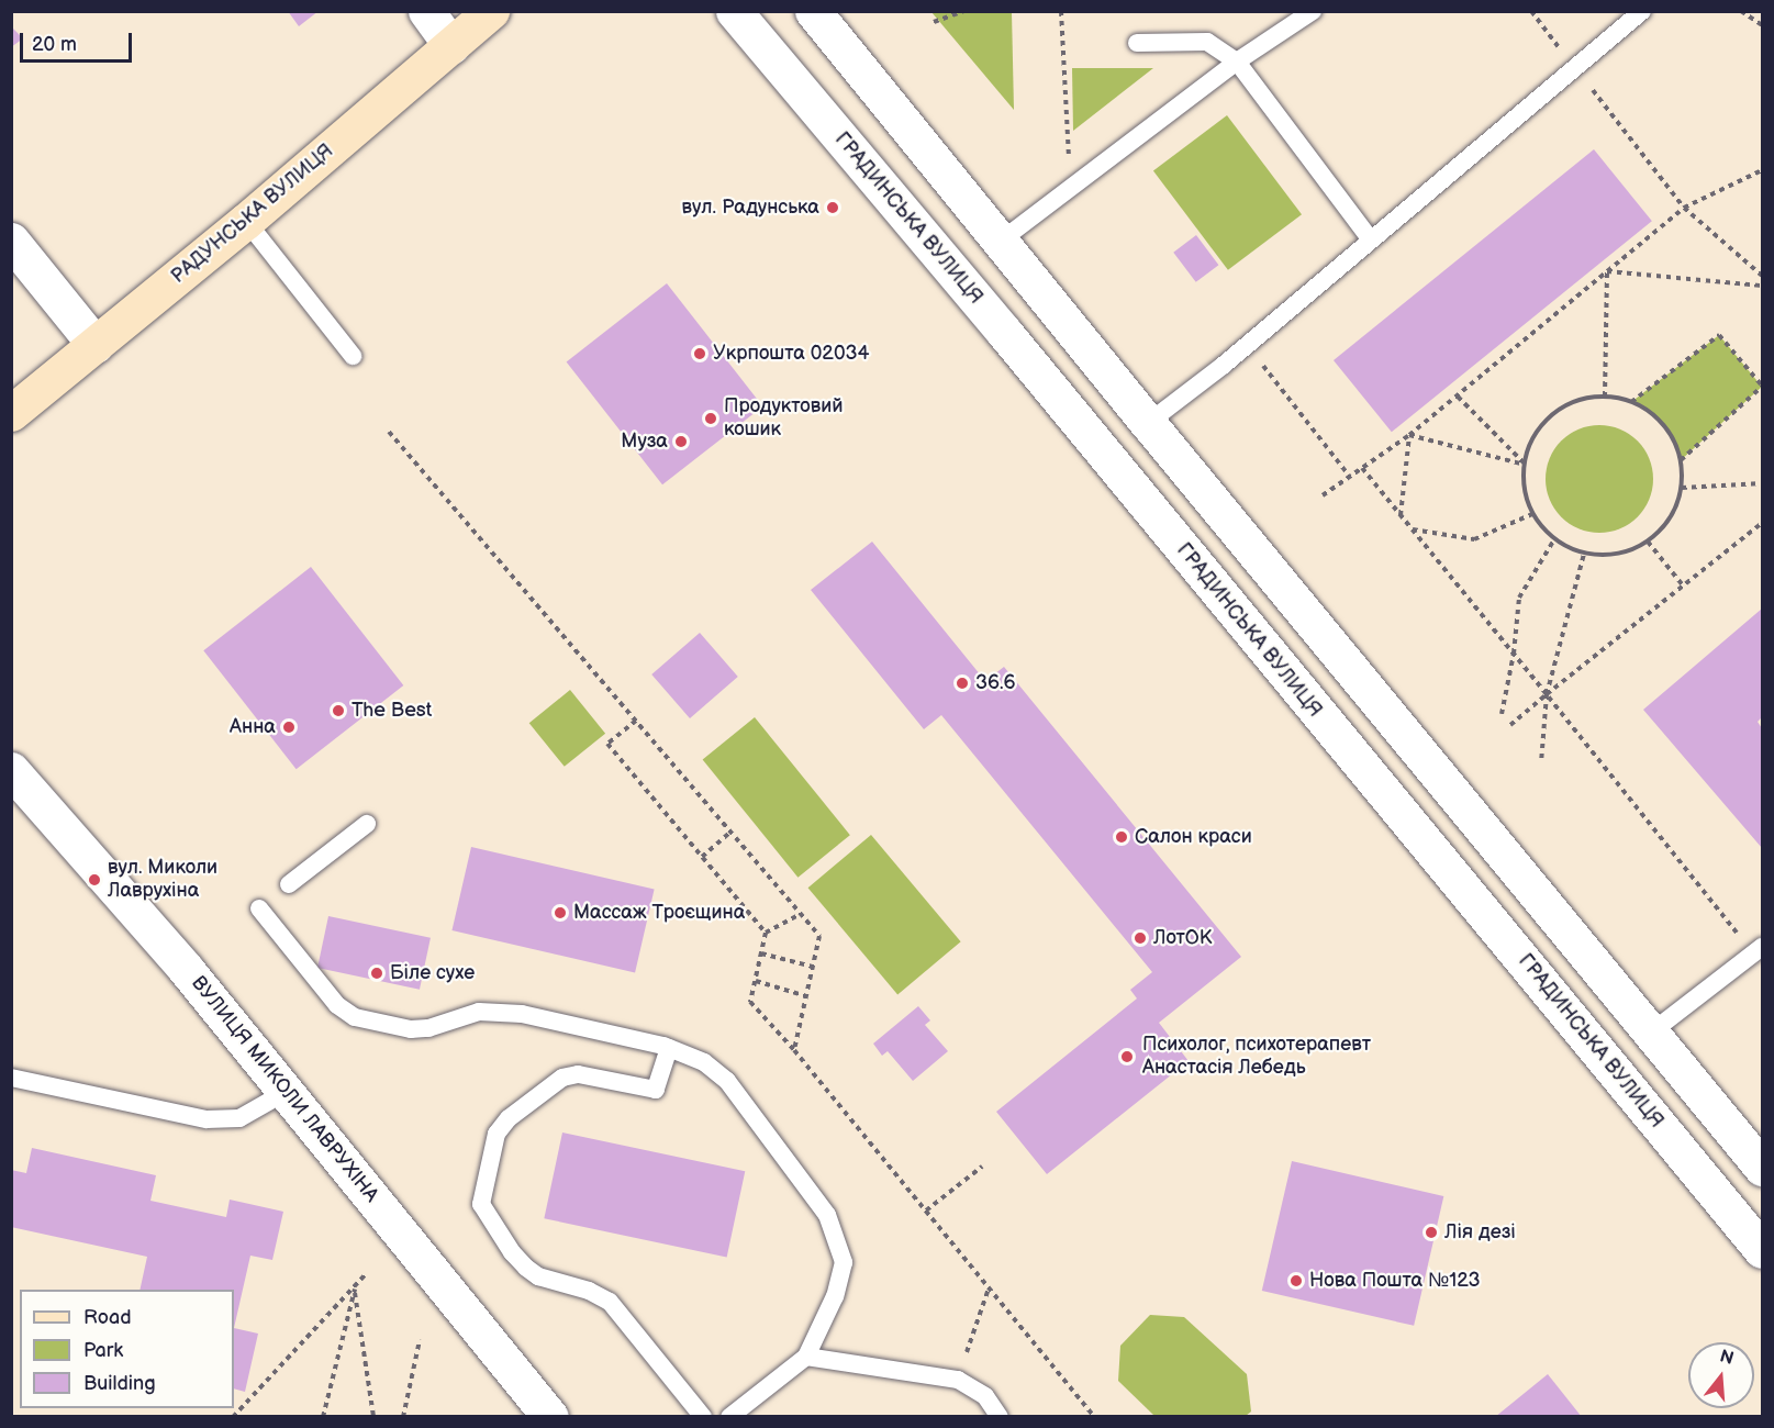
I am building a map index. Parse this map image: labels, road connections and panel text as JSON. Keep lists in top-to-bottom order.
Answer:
{
  "streets": {
    "main road": ["РАДУНСЬКА ВУЛИЦЯ"],
    "street": ["ГРАДИНСЬКА ВУЛИЦЯ", "ВУЛИЦЯ МИКОЛИ ЛАВРУХІНА"]
  },
  "places": [
    "вул. Радунська",
    "Укрпошта 02034",
    "Продуктовий кошик",
    "Муза",
    "36.6",
    "The Best",
    "Анна",
    "Салон краси",
    "вул. Миколи Лаврухіна",
    "Массаж Троєщина",
    "ЛотОК",
    "Біле сухе",
    "Психолог, психотерапевт Анастасія Лебедь",
    "Лія дезі",
    "Нова Пошта №123"
  ],
  "legend": ["Road", "Park", "Building"],
  "scale_bar": "20 m",
  "north": "top"
}
